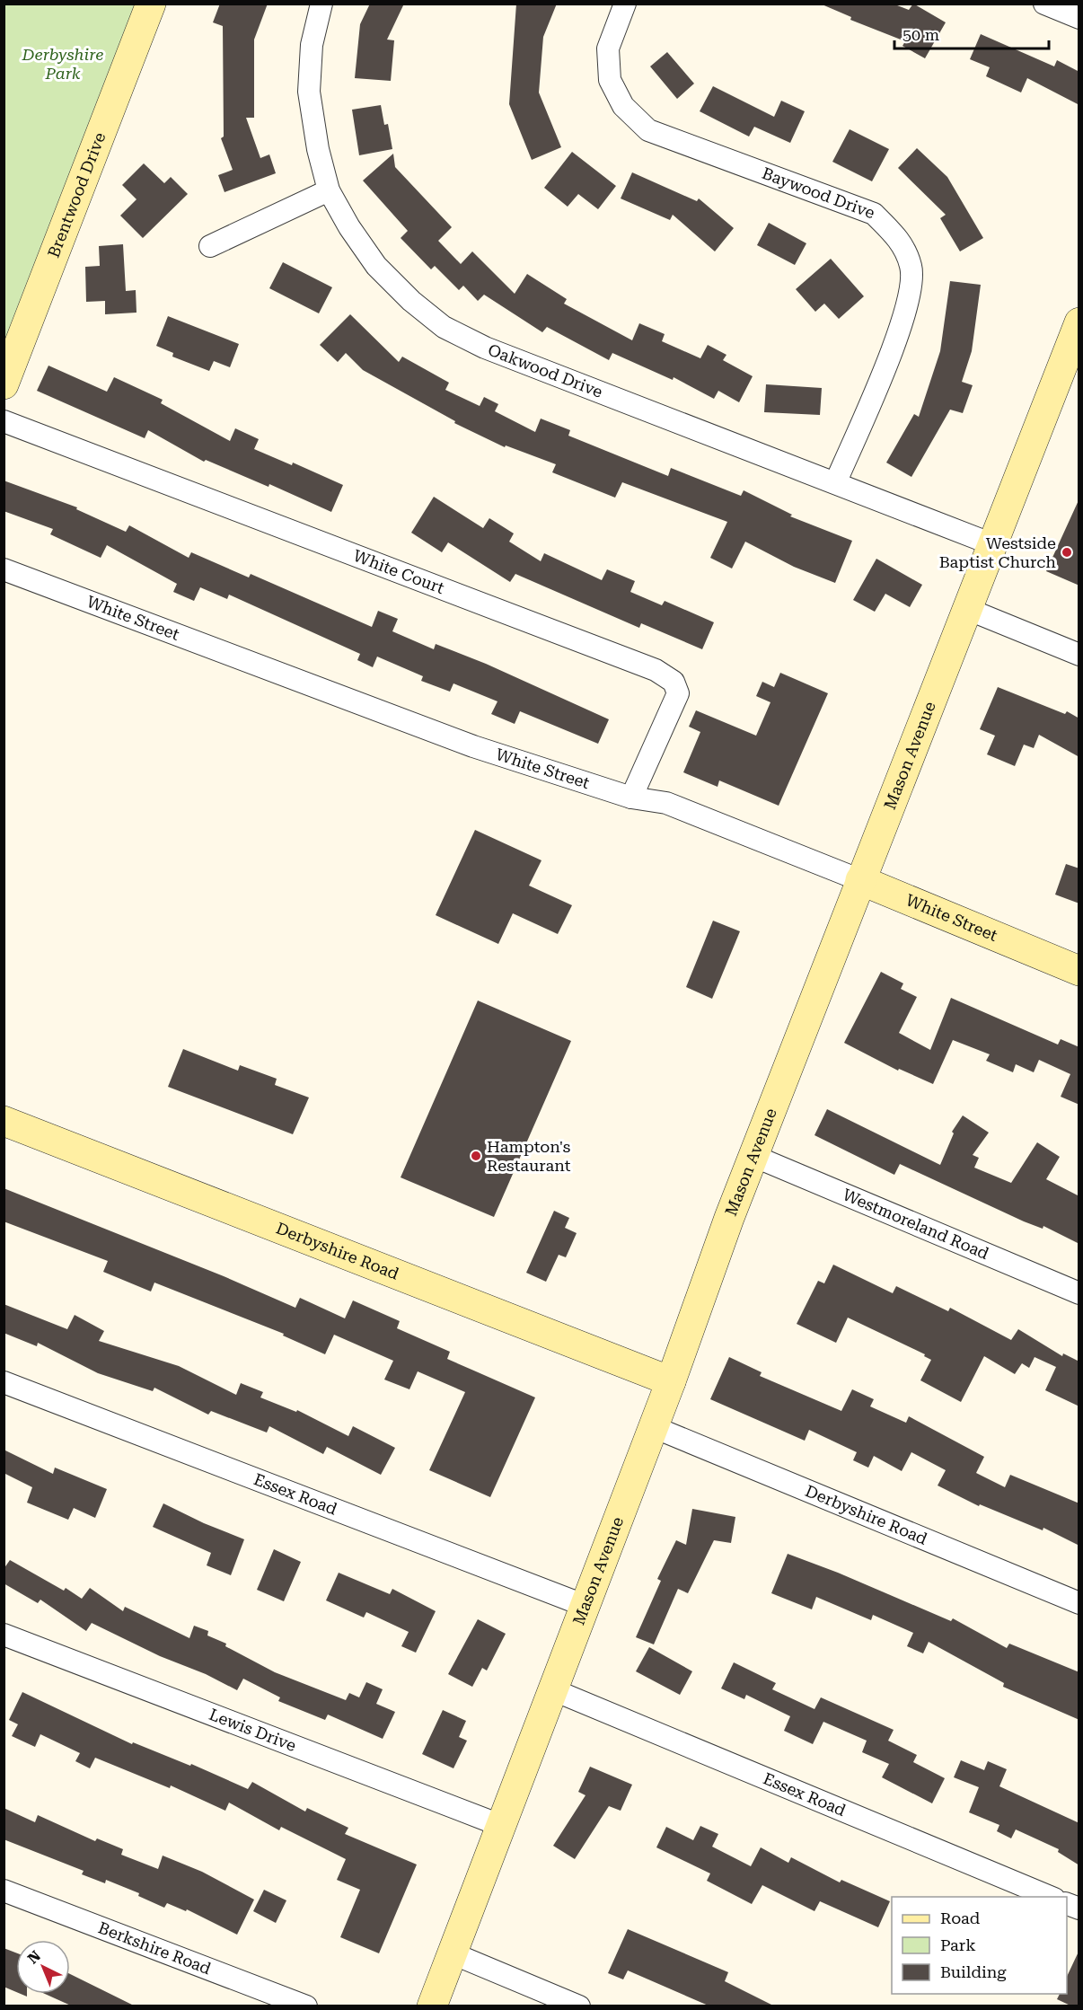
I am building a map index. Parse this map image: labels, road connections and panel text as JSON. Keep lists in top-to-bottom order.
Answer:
{
  "streets": {
    "main road": [
      "Brentwood Drive",
      "White Street",
      "Mason Avenue",
      "Derbyshire Road"
    ],
    "street": [
      "Baywood Drive",
      "Oakwood Drive",
      "White Court",
      "Westmoreland Road",
      "Essex Road",
      "Lewis Drive",
      "Berkshire Road"
    ]
  },
  "crossings": [
    ["Baywood Drive", "Oakwood Drive"],
    ["Oakwood Drive", "Mason Avenue"],
    ["White Court", "White Street"],
    ["White Street", "Mason Avenue"],
    ["Mason Avenue", "Westmoreland Road"],
    ["Mason Avenue", "Derbyshire Road"],
    ["Mason Avenue", "Essex Road"],
    ["Mason Avenue", "Lewis Drive"]
  ],
  "parks": ["Derbyshire Park"],
  "places": ["Westside Baptist Church", "Hampton's Restaurant"],
  "legend": ["Road", "Park", "Building"],
  "scale_bar": "50 m",
  "north": "top left"
}
